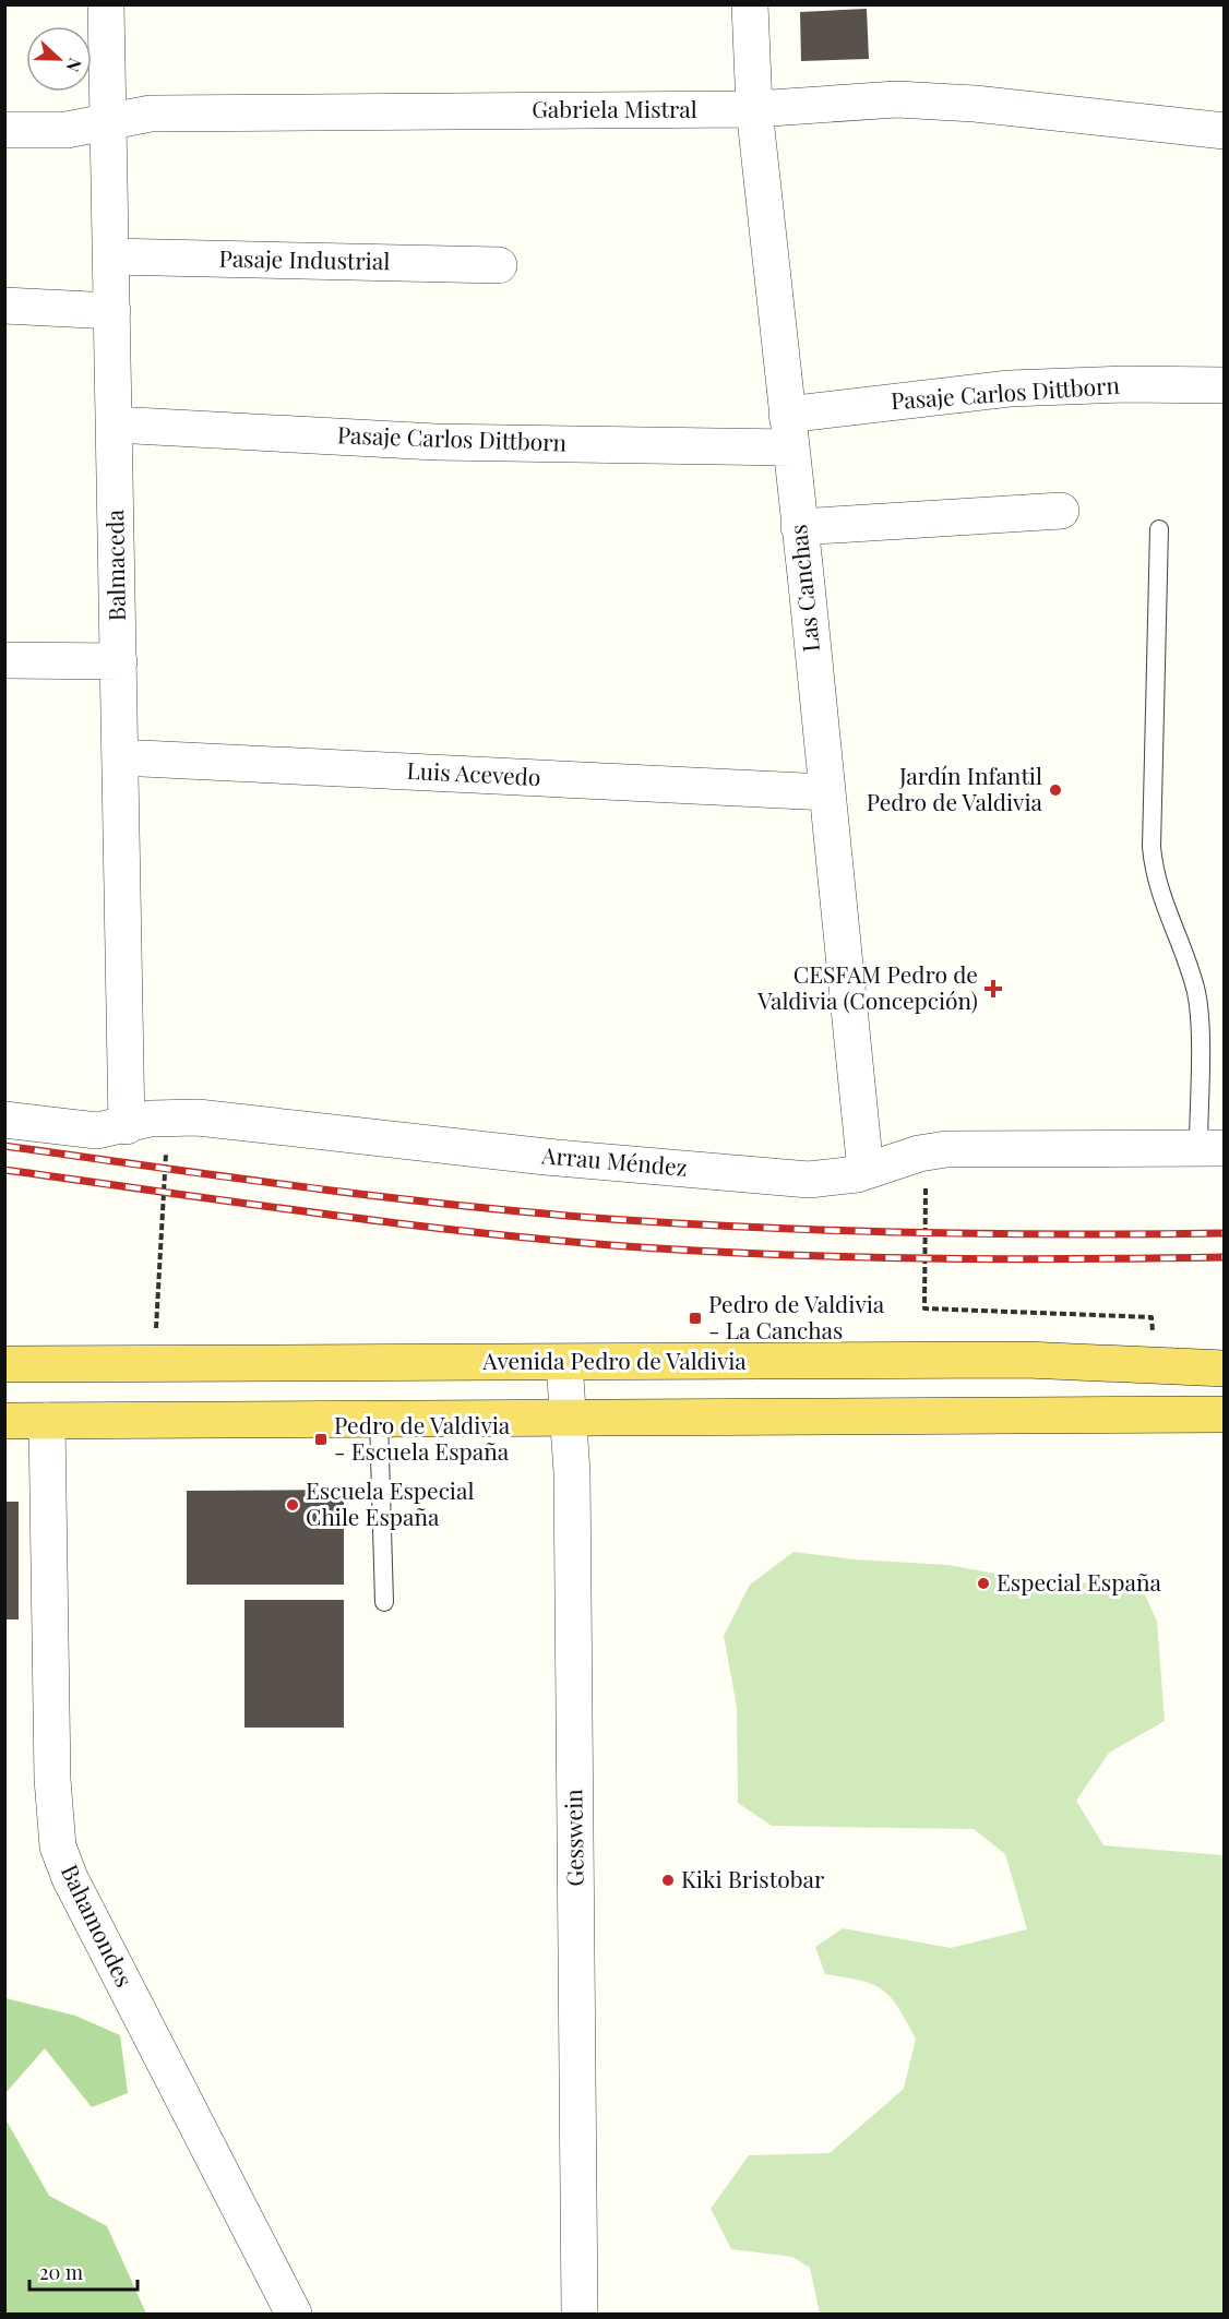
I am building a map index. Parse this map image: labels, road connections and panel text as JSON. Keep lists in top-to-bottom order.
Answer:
{
  "streets": {
    "main road": ["Avenida Pedro de Valdivia"],
    "street": [
      "Gabriela Mistral",
      "Pasaje Industrial",
      "Pasaje Carlos Dittborn",
      "Balmaceda",
      "Las Canchas",
      "Luis Acevedo",
      "Arrau Méndez",
      "Gesswein",
      "Bahamondes"
    ]
  },
  "crossings": [
    ["Gabriela Mistral", "Balmaceda"],
    ["Gabriela Mistral", "Las Canchas"],
    ["Pasaje Industrial", "Balmaceda"],
    ["Pasaje Carlos Dittborn", "Balmaceda"],
    ["Pasaje Carlos Dittborn", "Las Canchas"],
    ["Balmaceda", "Luis Acevedo"],
    ["Balmaceda", "Arrau Méndez"],
    ["Las Canchas", "Luis Acevedo"],
    ["Las Canchas", "Arrau Méndez"],
    ["Avenida Pedro de Valdivia", "Gesswein"]
  ],
  "places": {
    "other": [
      "Jardín Infantil Pedro de Valdivia",
      "Escuela Especial Chile España",
      "Especial España",
      "Kiki Bristobar"
    ],
    "health": ["CESFAM Pedro de Valdivia (Concepción)"],
    "transit": ["Pedro de Valdivia - La Canchas", "Pedro de Valdivia - Escuela España"]
  },
  "scale_bar": "20 m",
  "north": "right"
}
